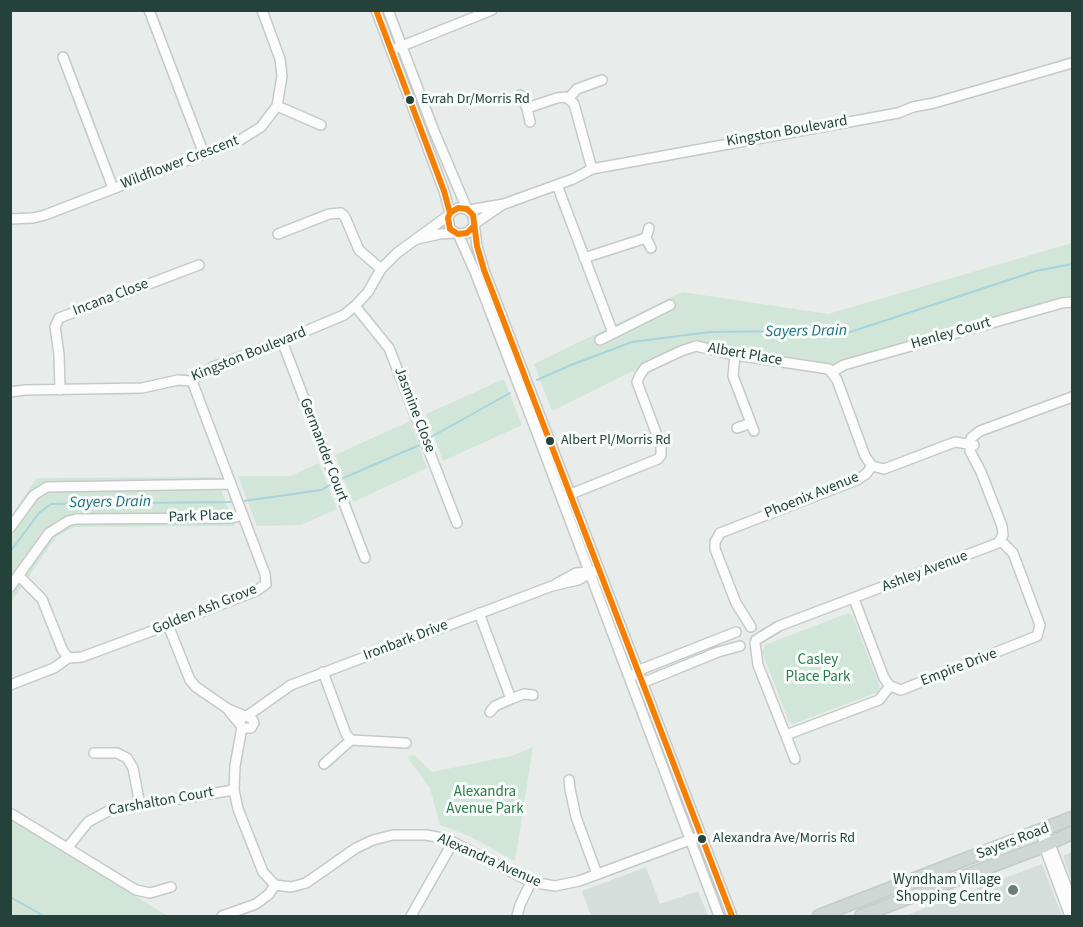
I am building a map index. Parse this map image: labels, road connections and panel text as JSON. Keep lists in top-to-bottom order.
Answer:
{
  "streets": {
    "main road": ["Sayers Road"],
    "street": [
      "Kingston Boulevard",
      "Wildflower Crescent",
      "Incana Close",
      "Henley Court",
      "Albert Place",
      "Jasmine Close",
      "Germander Court",
      "Phoenix Avenue",
      "Park Place",
      "Ashley Avenue",
      "Golden Ash Grove",
      "Ironbark Drive",
      "Empire Drive",
      "Carshalton Court",
      "Alexandra Avenue"
    ]
  },
  "crossings": [
    ["Kingston Boulevard", "Incana Close"],
    ["Kingston Boulevard", "Jasmine Close"],
    ["Kingston Boulevard", "Germander Court"],
    ["Kingston Boulevard", "Golden Ash Grove"],
    ["Henley Court", "Albert Place"],
    ["Phoenix Avenue", "Ashley Avenue"],
    ["Park Place", "Golden Ash Grove"],
    ["Ashley Avenue", "Empire Drive"],
    ["Ironbark Drive", "Carshalton Court"],
    ["Ironbark Drive", "Alexandra Avenue"]
  ],
  "water": ["Sayers Drain"],
  "parks": ["Casley Place Park", "Alexandra Avenue Park"],
  "places": [
    "Evrah Dr/Morris Rd",
    "Albert Pl/Morris Rd",
    "Alexandra Ave/Morris Rd",
    "Wyndham Village Shopping Centre"
  ]
}
